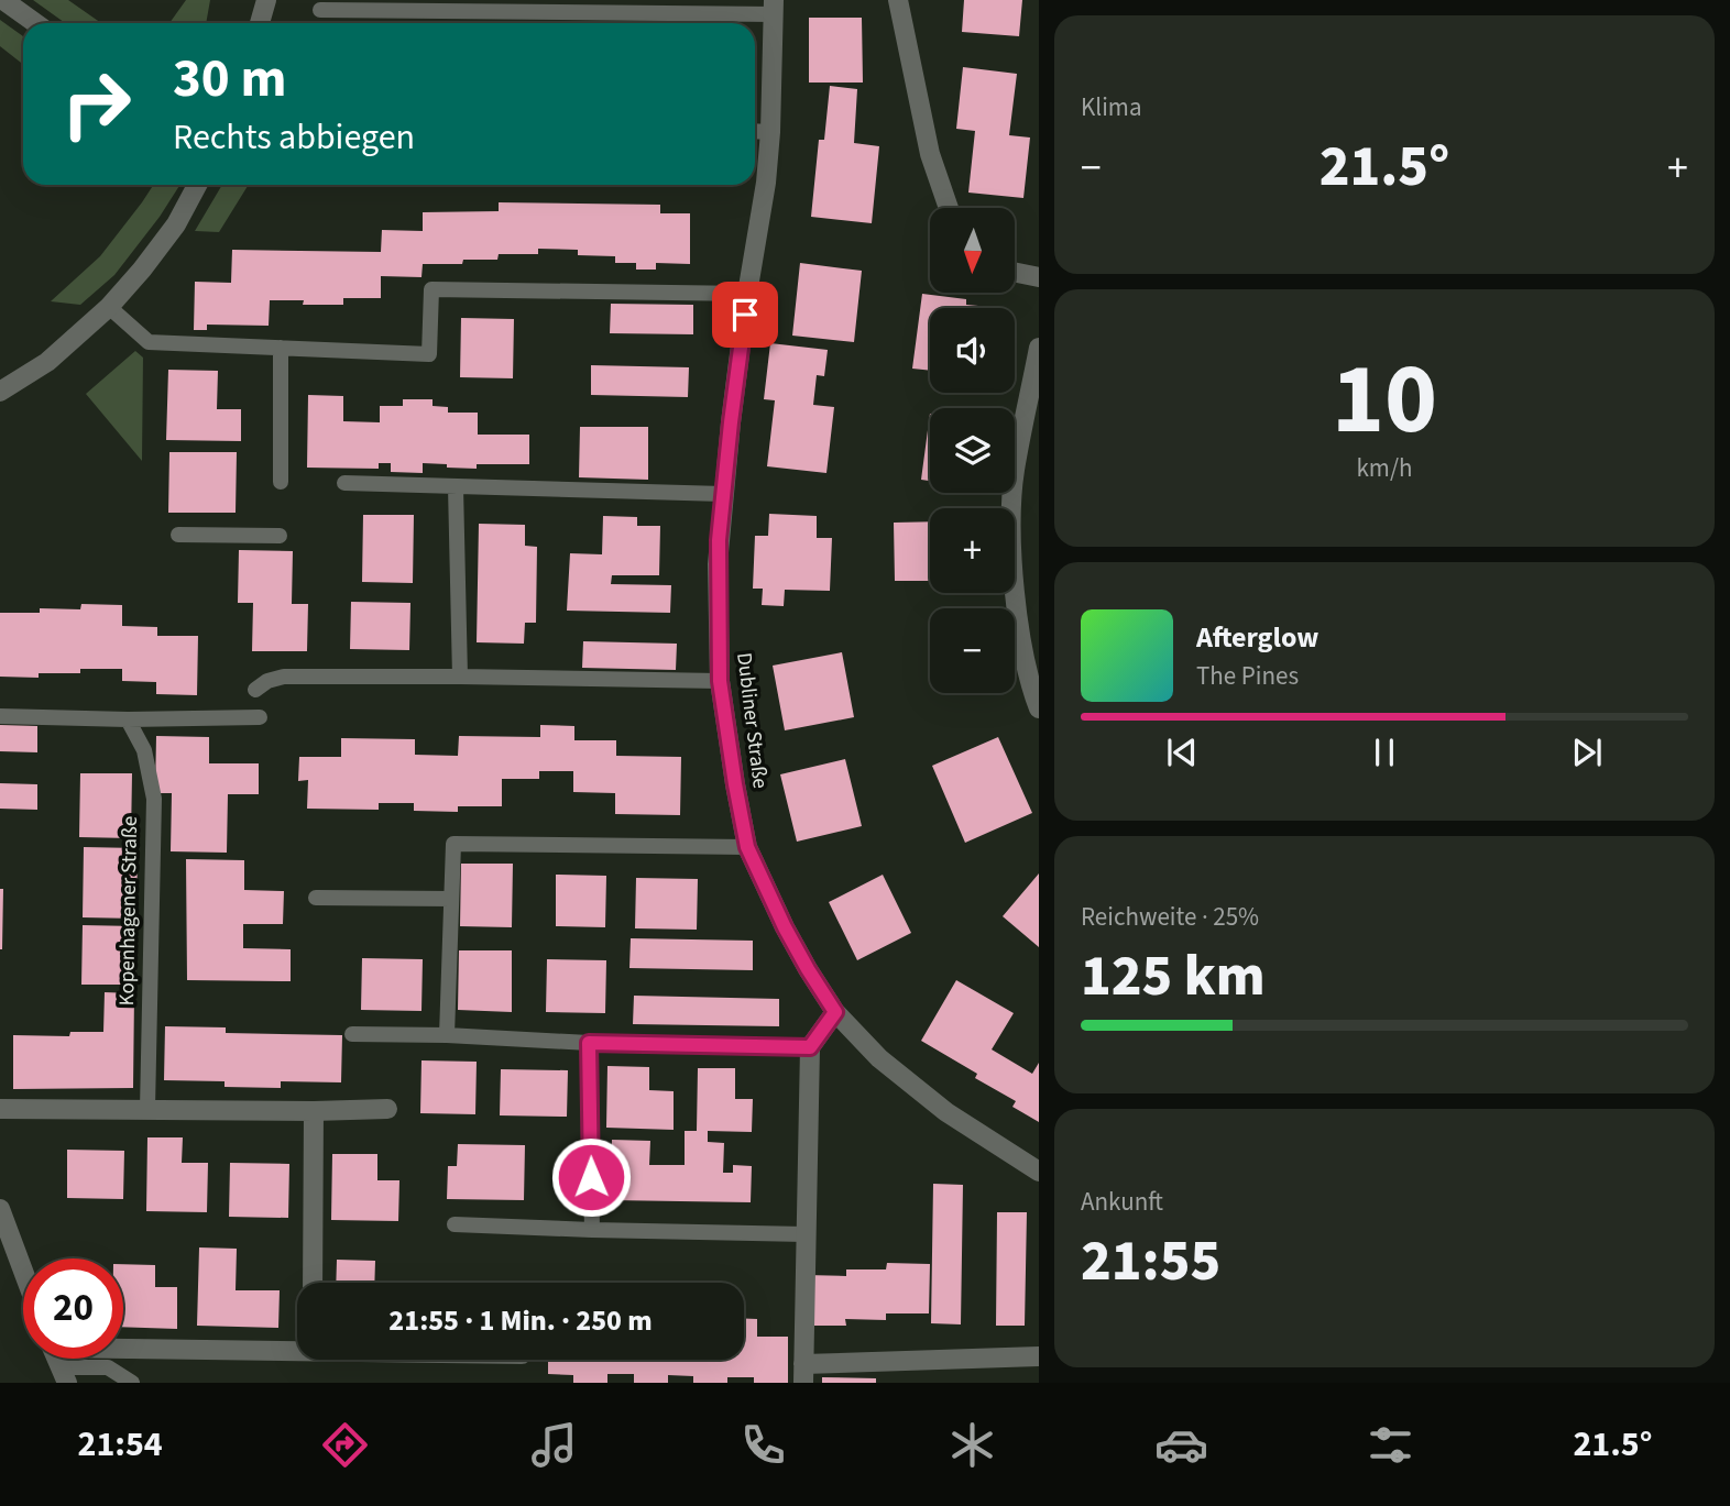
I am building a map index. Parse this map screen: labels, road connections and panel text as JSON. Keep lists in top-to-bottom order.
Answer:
{
  "streets": {
    "street": ["Dubliner Straße"],
    "lane": ["Kopenhagener Straße"]
  },
  "north": "bottom",
  "page": {
    "tile": [
      "Klima",
      ["10", "km/h"],
      ["Reichweite · 25%", "125 km"],
      ["Ankunft", "21:55"]
    ],
    "turn": ["30 m", "Rechts abbiegen"],
    "heat": ["−", "21.5°", "+"],
    "map_buttons": ["+", "−"],
    "song": ["Afterglow", "The Pines"],
    "limit": "20",
    "trip": "21:55 · 1 Min. · 250 m",
    "tabs": ["21:54", "21.5°"]
  }
}
